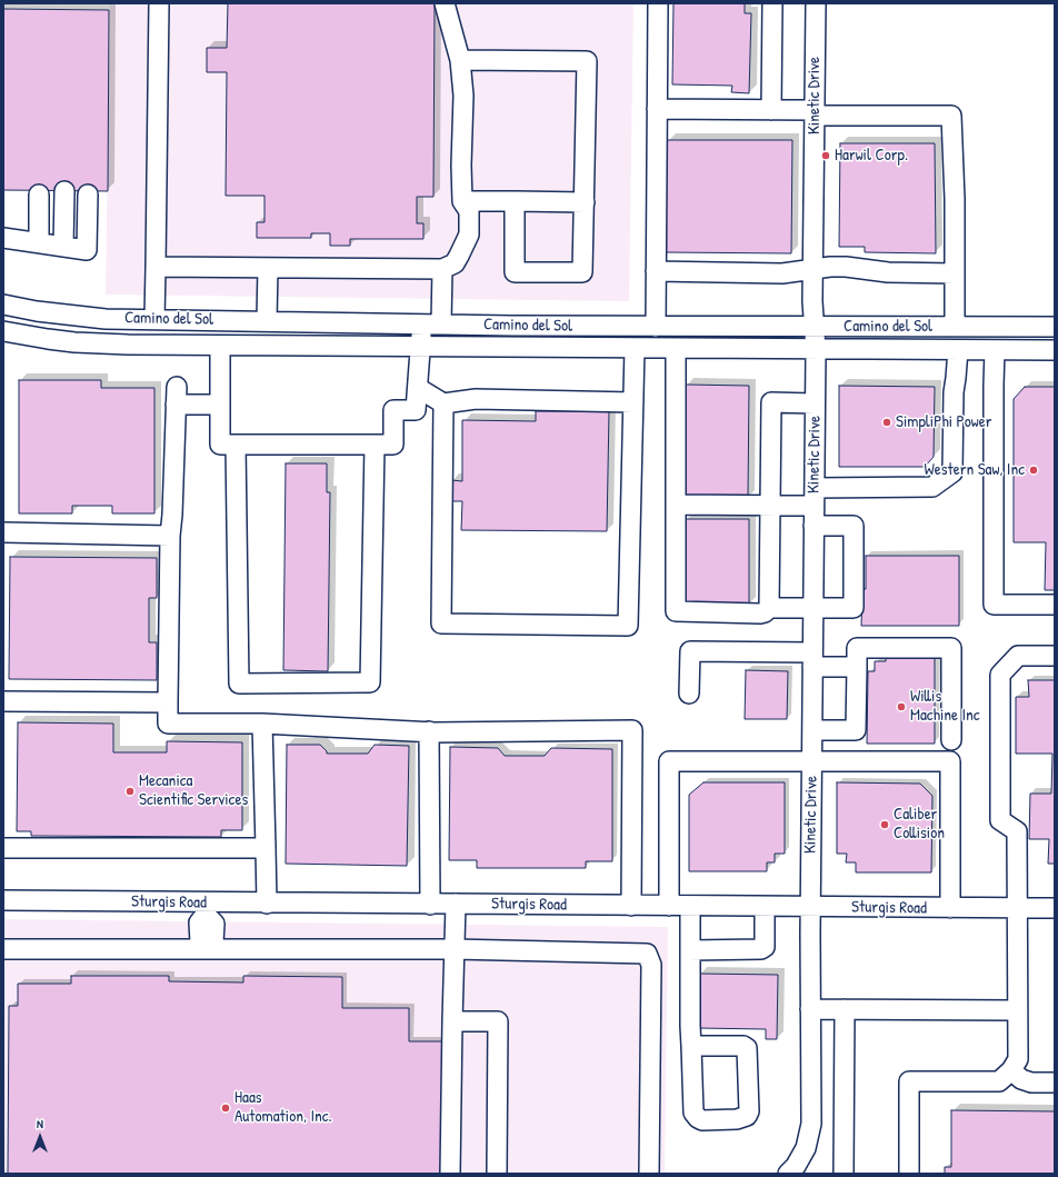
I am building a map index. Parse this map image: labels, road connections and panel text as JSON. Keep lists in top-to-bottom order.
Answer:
{
  "streets": {
    "street": ["Kinetic Drive", "Camino del Sol", "Sturgis Road"]
  },
  "crossings": [
    ["Kinetic Drive", "Camino del Sol"],
    ["Kinetic Drive", "Sturgis Road"]
  ],
  "places": [
    "Harwil Corp.",
    "SimpliPhi Power",
    "Western Saw, Inc",
    "Willis Machine Inc",
    "Mecanica Scientific Services",
    "Caliber Collision",
    "Haas Automation, Inc."
  ],
  "north": "top"
}
